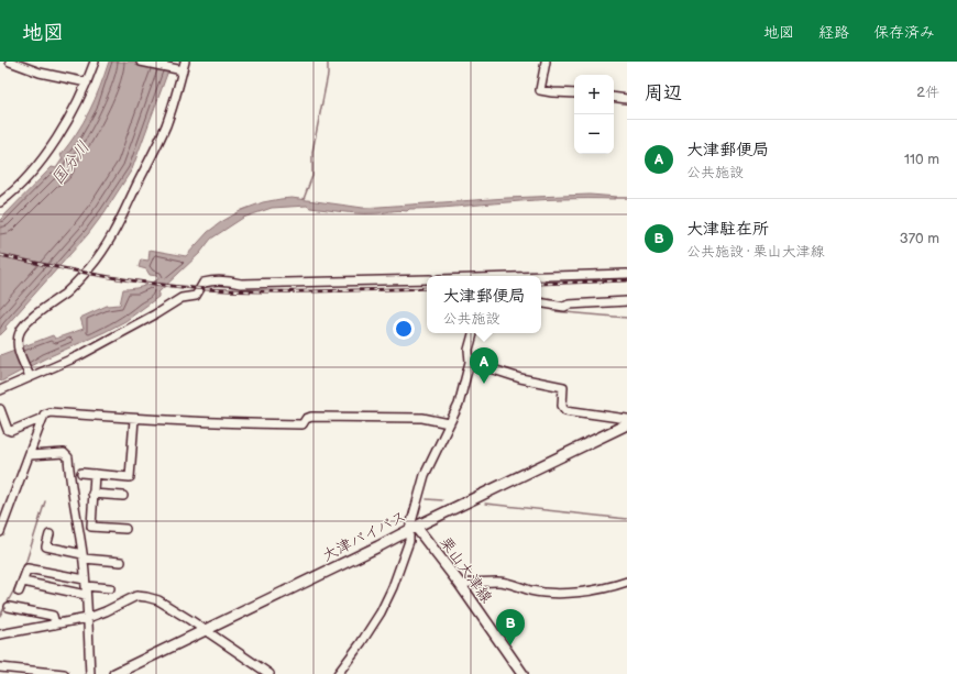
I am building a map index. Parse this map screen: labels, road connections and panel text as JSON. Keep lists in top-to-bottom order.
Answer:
{
  "streets": {
    "main road": ["大津バイパス", "栗山大津線"]
  },
  "crossings": [
    ["大津バイパス", "栗山大津線"]
  ],
  "water": ["国分川"],
  "page": {
    "header": "地図",
    "nav": ["地図", "経路", "保存済み"],
    "heading": ["周辺", "2件"],
    "map_buttons": ["+", "−"],
    "list": [
      {
        "mark": "A",
        "name": "大津郵便局",
        "note": "公共施設",
        "value": "110 m"
      },
      {
        "mark": "B",
        "name": "大津駐在所",
        "note": "公共施設 · 栗山大津線",
        "value": "370 m"
      }
    ],
    "popup": ["大津郵便局", "公共施設"],
    "pins": ["A", "B"]
  }
}
